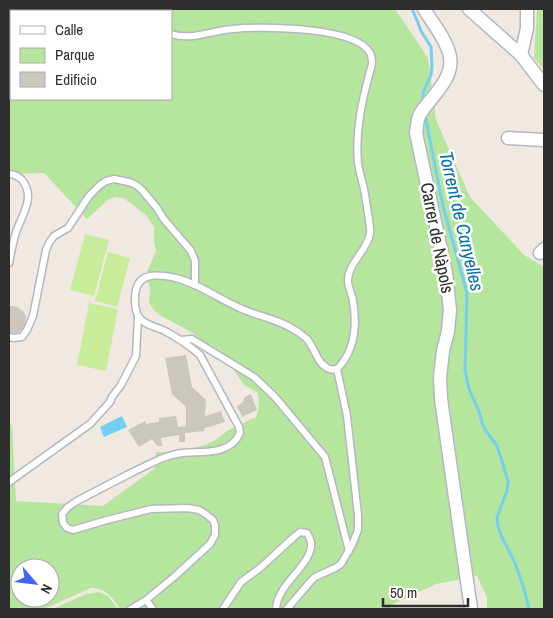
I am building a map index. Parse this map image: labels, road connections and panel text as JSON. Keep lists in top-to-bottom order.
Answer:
{
  "streets": {
    "street": ["Carrer de Nàpols"]
  },
  "water": ["Torrent de Canyelles"],
  "legend": ["Calle", "Parque", "Edificio"],
  "scale_bar": "50 m",
  "north": "bottom right"
}
